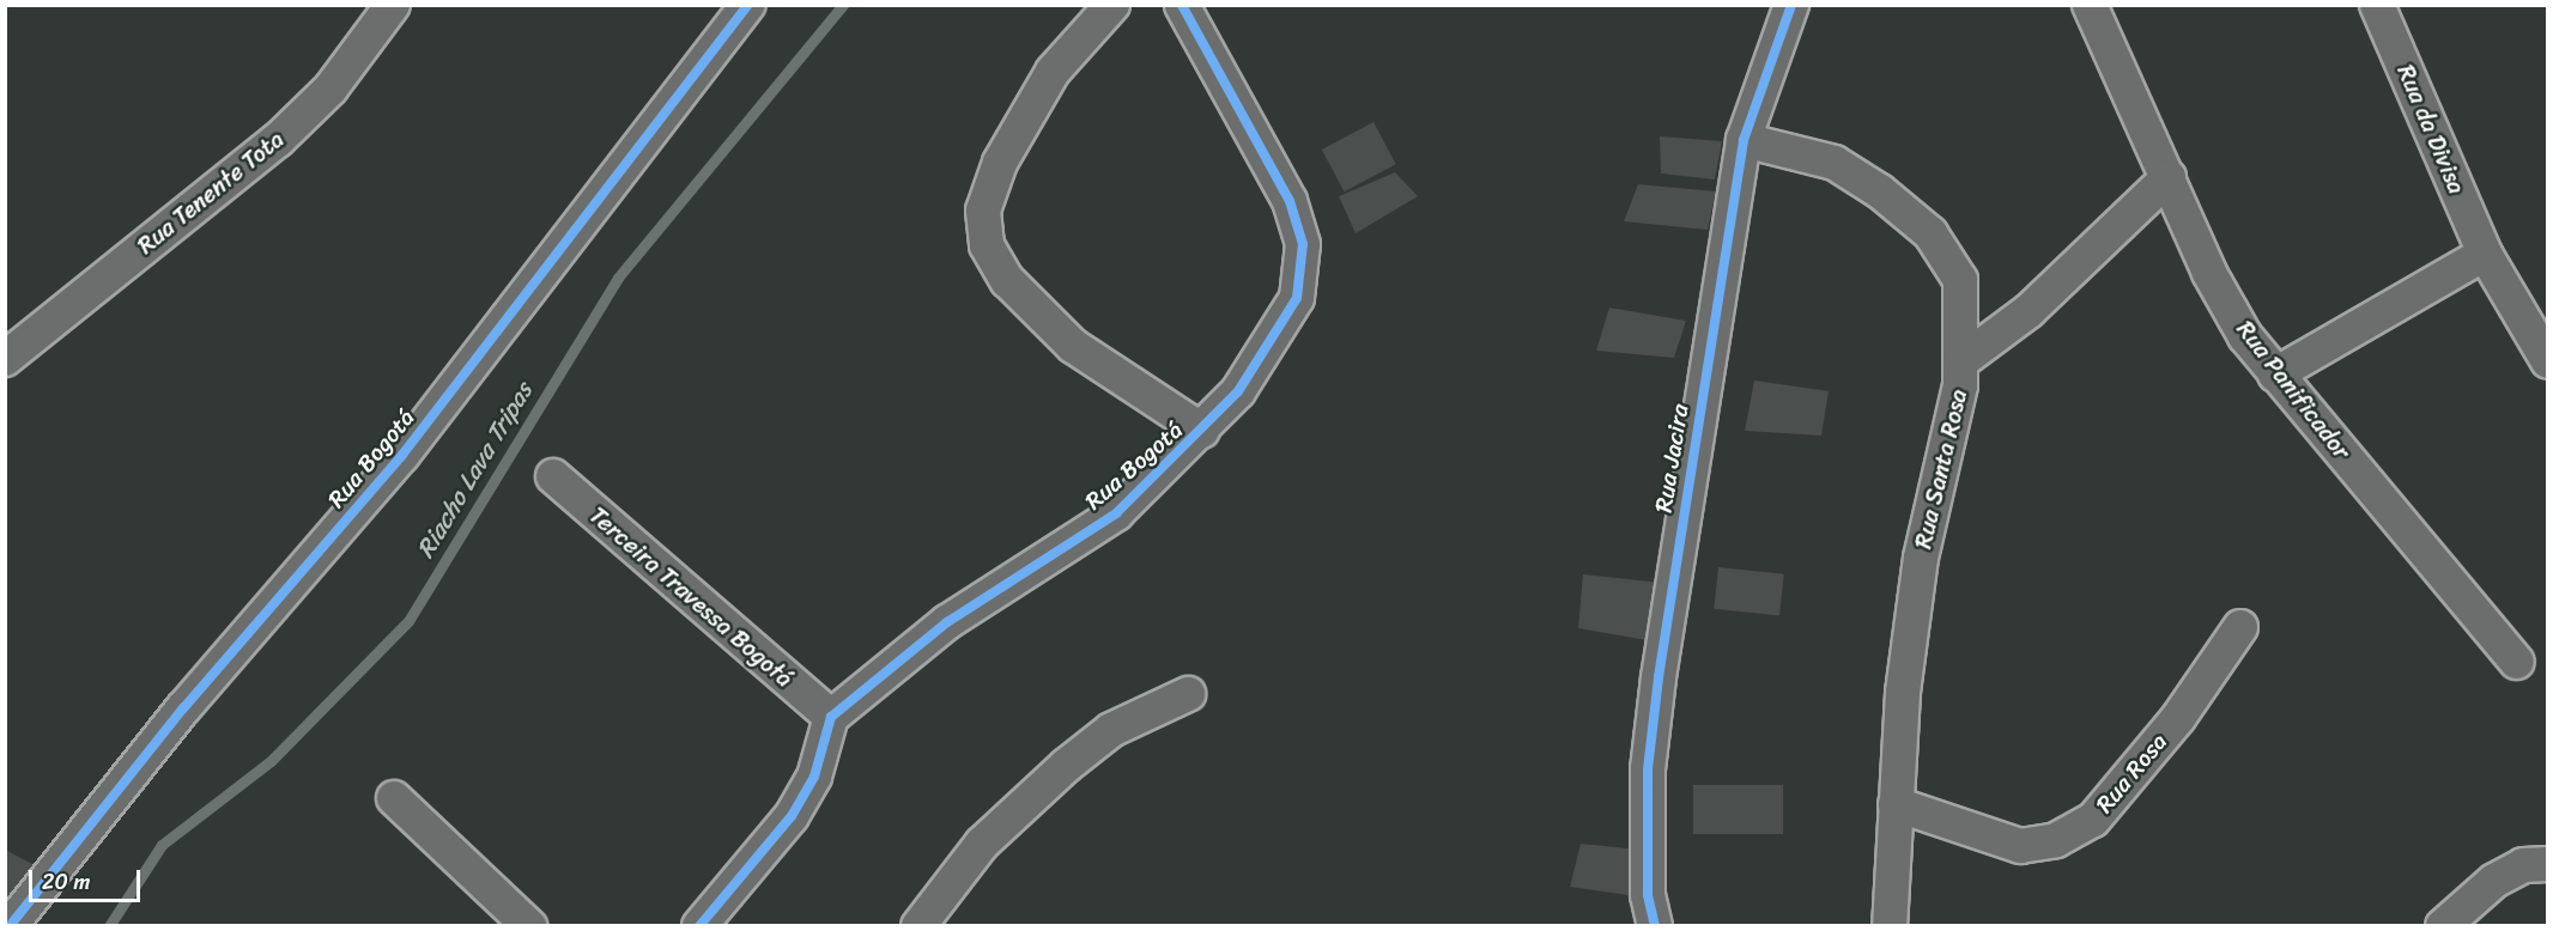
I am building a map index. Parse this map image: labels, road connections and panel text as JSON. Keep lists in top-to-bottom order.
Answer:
{
  "streets": {
    "street": [
      "Rua da Divisa",
      "Rua Tenente Tota",
      "Rua Panificador",
      "Rua Bogotá",
      "Rua Jacira",
      "Rua Santa Rosa",
      "Terceira Travessa Bogotá",
      "Rua Rosa"
    ]
  },
  "crossings": [
    ["Rua Bogotá", "Terceira Travessa Bogotá"],
    ["Rua Jacira", "Rua Santa Rosa"],
    ["Rua Santa Rosa", "Rua Rosa"]
  ],
  "water": ["Riacho Lava Tripas"],
  "scale_bar": "20 m"
}
